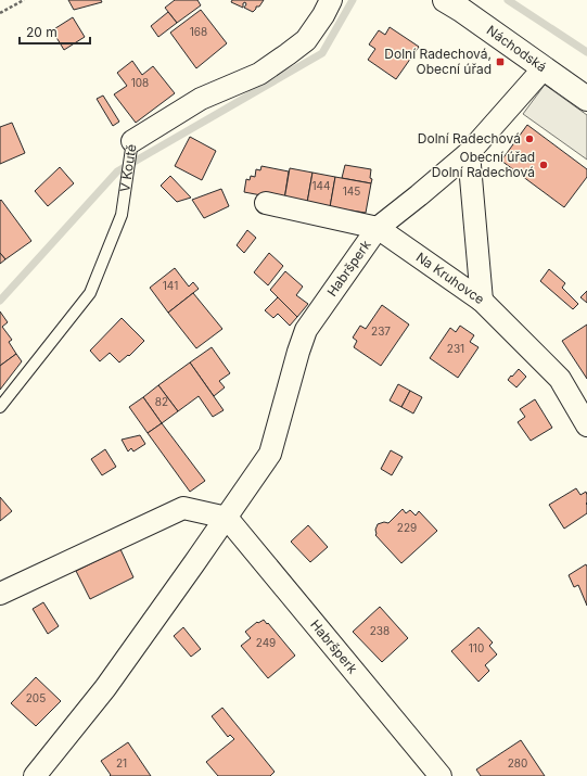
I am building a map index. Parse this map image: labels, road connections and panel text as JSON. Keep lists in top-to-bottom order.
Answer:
{
  "streets": {
    "main road": ["Náchodská"],
    "street": ["V Koutě", "Habršperk", "Na Kruhovce"]
  },
  "crossings": [
    ["Náchodská", "Habršperk"],
    ["Habršperk", "Na Kruhovce"]
  ],
  "places": {
    "transit": ["Dolní Radechová, Obecní úřad"],
    "other": ["Dolní Radechová", "Obecní úřad Dolní Radechová"]
  },
  "house_numbers": [
    "168",
    "108",
    "144",
    "145",
    "141",
    "237",
    "231",
    "82",
    "229",
    "238",
    "249",
    "110",
    "205",
    "21",
    "280"
  ],
  "scale_bar": "20 m"
}
